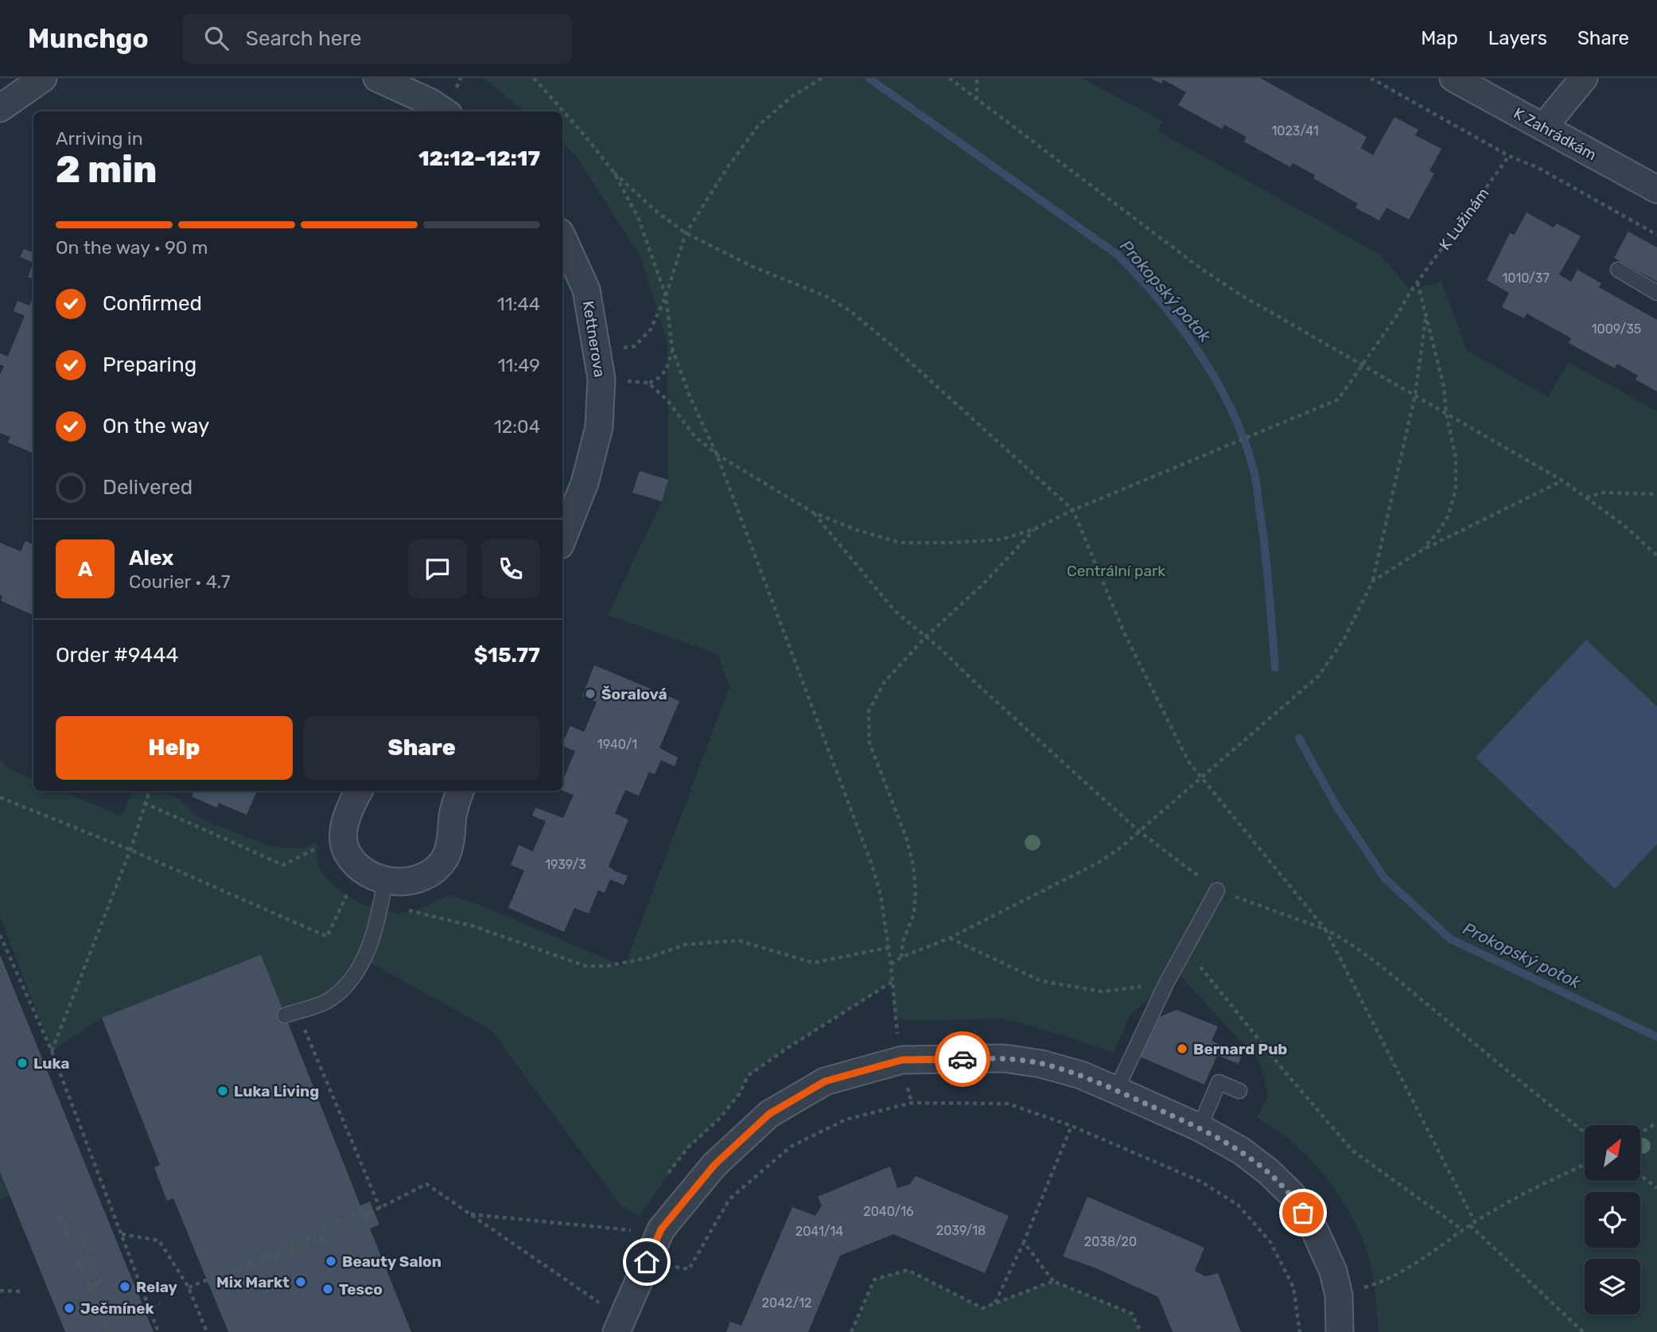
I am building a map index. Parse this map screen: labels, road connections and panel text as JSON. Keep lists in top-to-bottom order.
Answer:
{
  "streets": {
    "street": ["K Zahrádkám", "Kettnerova"],
    "path": ["K Lužinám"]
  },
  "water": ["Prokopský potok"],
  "parks": ["Centrální park"],
  "places": [
    "Šoralová",
    "Bernard Pub",
    "Luka",
    "Luka Living",
    "Beauty Salon",
    "Mix Markt",
    "Relay",
    "Tesco",
    "Ječmínek"
  ],
  "house_numbers": [
    "1023/41",
    "1010/37",
    "1009/35",
    "1940/1",
    "1939/3",
    "2040/16",
    "2039/18",
    "2041/14",
    "2038/20",
    "2042/12"
  ],
  "north": "top right",
  "page": {
    "header": "Munchgo",
    "search": "Search here",
    "nav": ["Map", "Layers", "Share"],
    "heading": ["2 min", "Arriving in", "12:12–12:17"],
    "panel": [
      "Alex",
      "Courier · 4.7",
      "Order #9444",
      "$15.77"
    ],
    "bar": "On the way · 90 m",
    "list": [
      ["Confirmed", "11:44"],
      ["Preparing", "11:49"],
      ["On the way", "12:04"],
      "Delivered"
    ],
    "round": "A",
    "buttons": ["Help", "Share"]
  }
}
